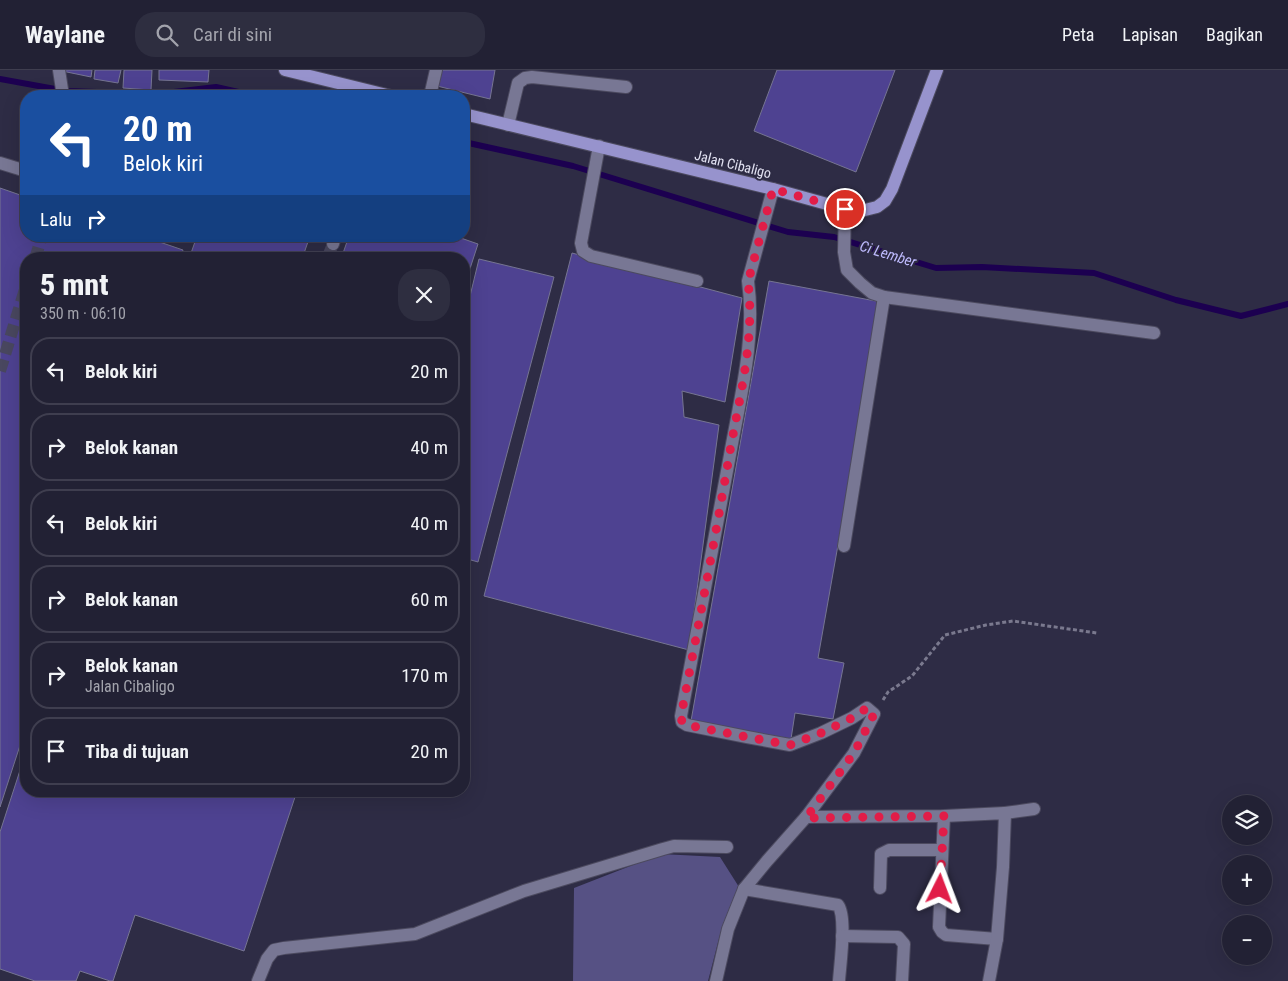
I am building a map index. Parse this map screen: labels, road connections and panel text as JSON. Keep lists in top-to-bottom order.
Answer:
{
  "streets": {
    "main road": ["Jalan Cibaligo"]
  },
  "water": ["Ci Lember"],
  "page": {
    "header": "Waylane",
    "search": "Cari di sini",
    "nav": ["Peta", "Lapisan", "Bagikan"],
    "turn": ["20 m", "Belok kiri"],
    "then": "Lalu",
    "heading": ["5 mnt", "350 m · 06:10"],
    "list": [
      {
        "name": "Belok kiri",
        "value": "20 m"
      },
      {
        "name": "Belok kanan",
        "value": "40 m"
      },
      {
        "name": "Belok kiri",
        "value": "40 m"
      },
      {
        "name": "Belok kanan",
        "value": "60 m"
      },
      {
        "name": "Belok kanan",
        "note": "Jalan Cibaligo",
        "value": "170 m"
      },
      {
        "name": "Tiba di tujuan",
        "value": "20 m"
      }
    ],
    "map_buttons": ["+", "−"]
  }
}
